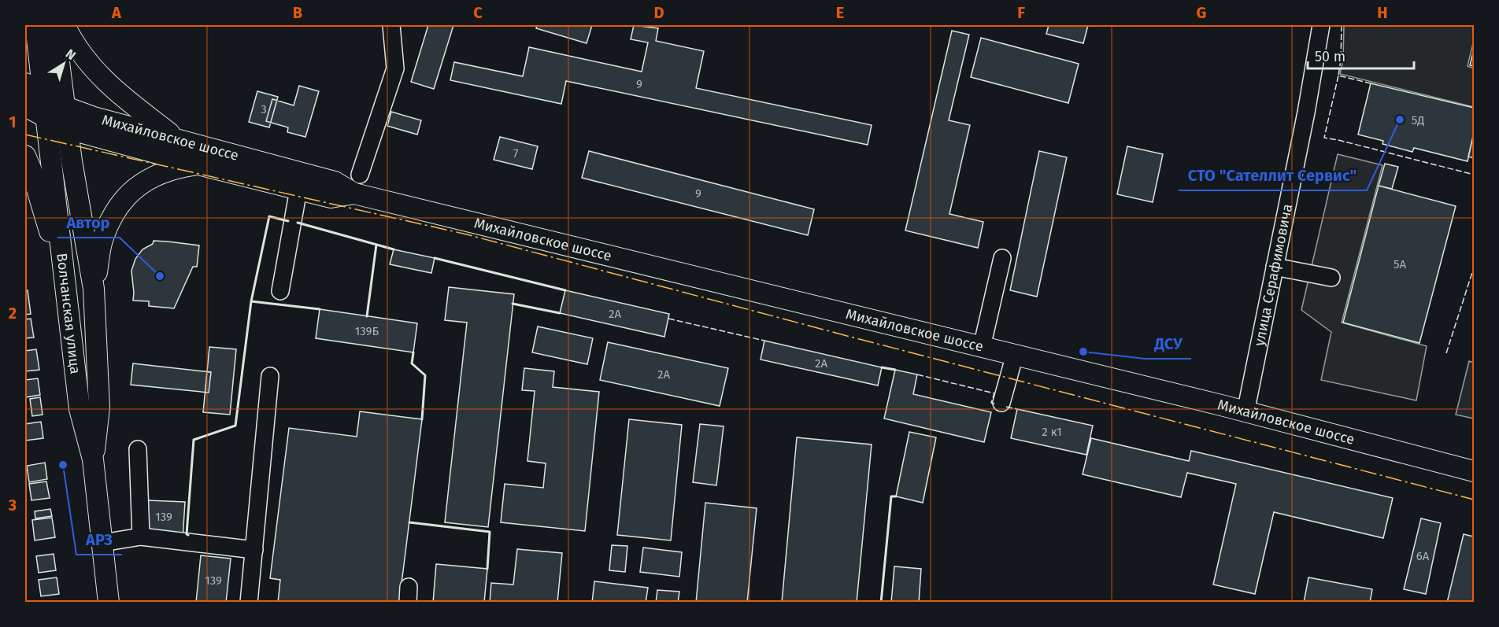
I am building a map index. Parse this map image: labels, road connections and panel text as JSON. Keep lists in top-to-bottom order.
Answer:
{
  "streets": {
    "main road": ["Михайловское шоссе", "Волчанская улица"],
    "street": ["улица Серафимовича"]
  },
  "crossings": [
    ["Михайловское шоссе", "улица Серафимовича"],
    ["Михайловское шоссе", "Волчанская улица"]
  ],
  "places": [
    "СТО \"Сателлит Сервис\"",
    "Автор",
    "ДСУ",
    "АРЗ"
  ],
  "house_numbers": [
    "9",
    "3",
    "5Д",
    "7",
    "9",
    "5А",
    "2А",
    "139Б",
    "2А",
    "2А",
    "2 к1",
    "139",
    "6А",
    "139"
  ],
  "scale_bar": "50 m",
  "north": "top right",
  "grid": {
    "columns": [
      "A",
      "B",
      "C",
      "D",
      "E",
      "F",
      "G",
      "H"
    ],
    "rows": ["1", "2", "3"]
  }
}
